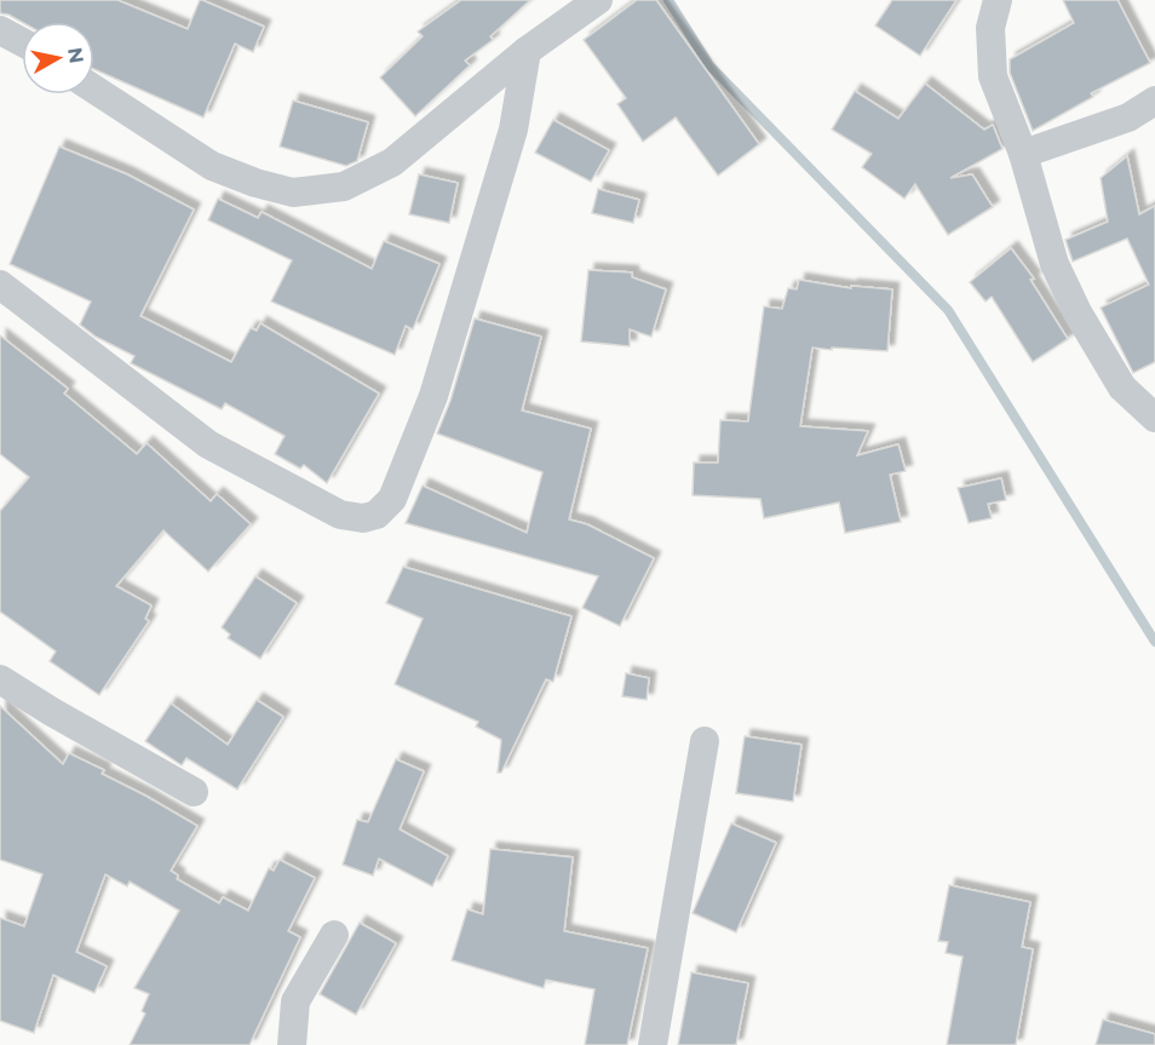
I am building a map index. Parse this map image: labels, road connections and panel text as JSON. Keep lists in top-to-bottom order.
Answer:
{
  "north": "right"
}
